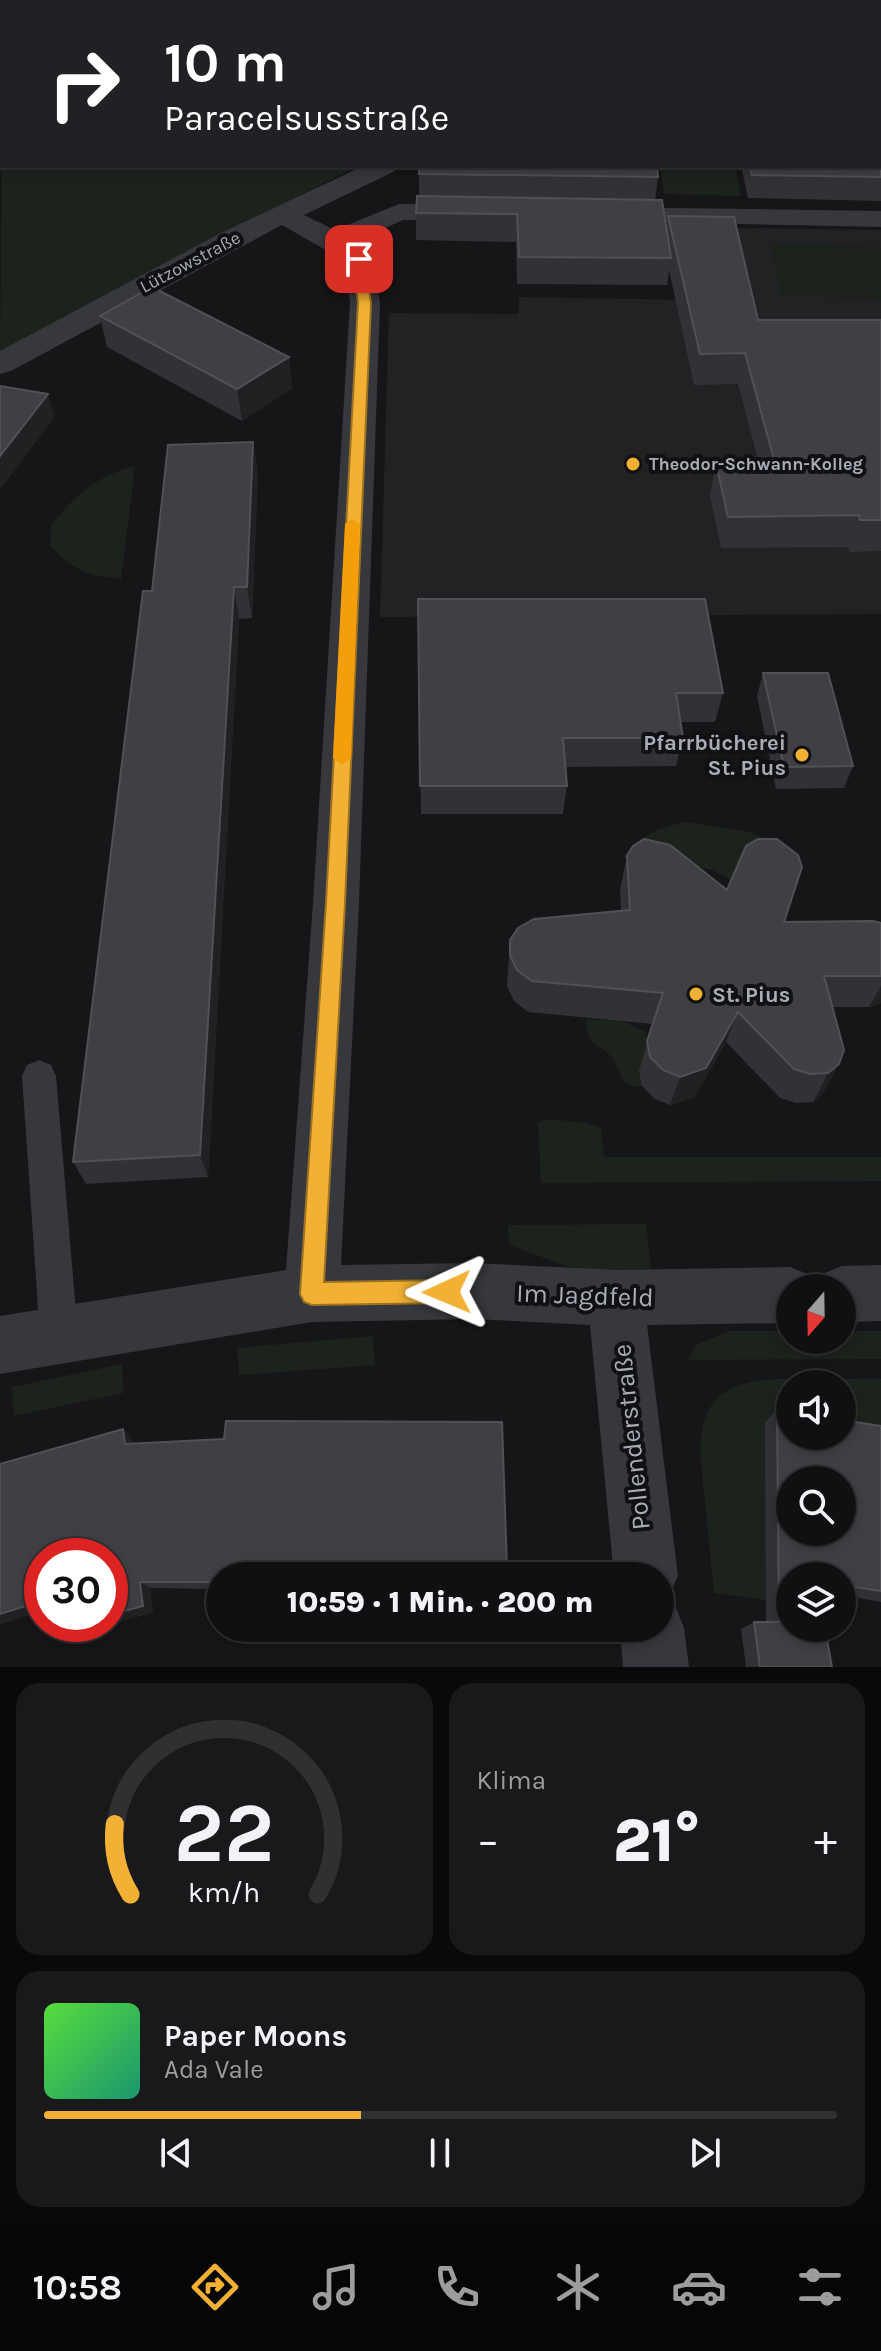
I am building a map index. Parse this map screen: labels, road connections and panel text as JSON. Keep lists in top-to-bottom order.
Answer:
{
  "streets": {
    "street": ["Lützowstraße", "Im Jagdfeld", "Pollenderstraße"]
  },
  "crossings": [
    ["Im Jagdfeld", "Pollenderstraße"]
  ],
  "places": ["Theodor-Schwann-Kolleg", "Pfarrbücherei St. Pius", "St. Pius"],
  "north": "bottom",
  "page": {
    "turn": ["10 m", "Paracelsusstraße"],
    "limit": "30",
    "trip": "10:59 · 1 Min. · 200 m",
    "tile": "Klima",
    "heat": ["−", "21°", "+"],
    "song": ["Paper Moons", "Ada Vale"],
    "tabs": "10:58",
    "gauge": ["22", "km/h"]
  }
}
